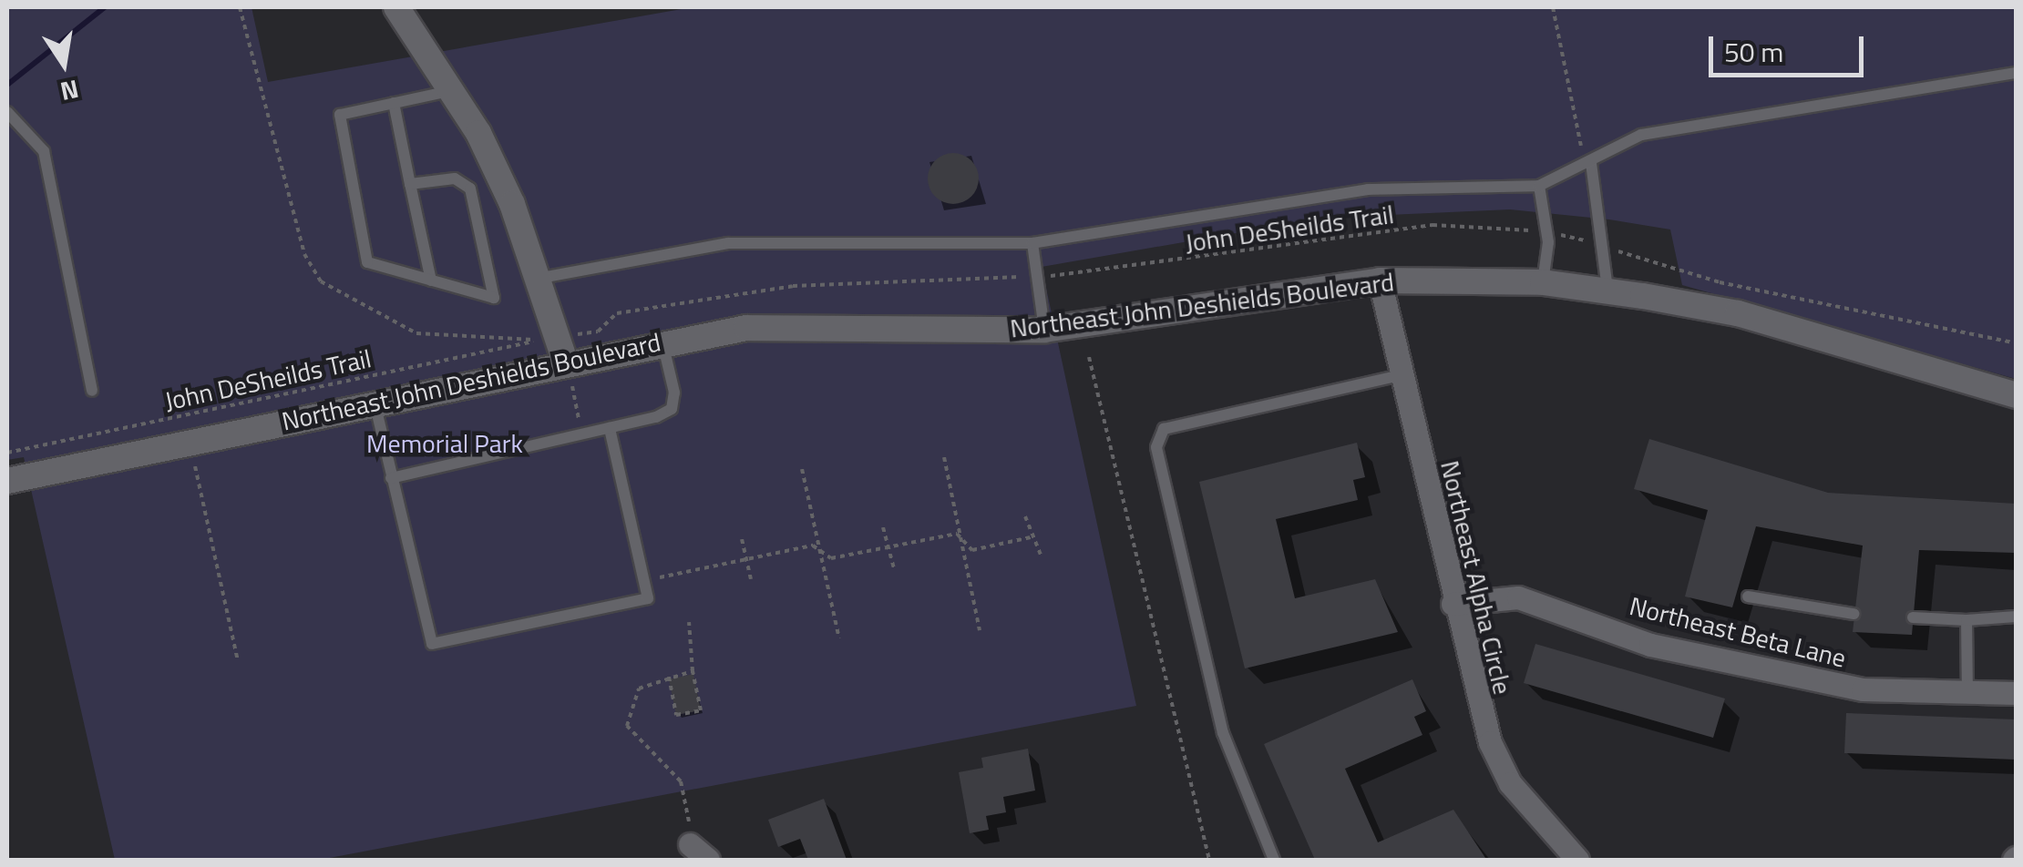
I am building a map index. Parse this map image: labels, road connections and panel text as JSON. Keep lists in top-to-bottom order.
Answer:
{
  "streets": {
    "street": ["Northeast John Deshields Boulevard", "Northeast Alpha Circle", "Northeast Beta Lane"],
    "path": ["John DeSheilds Trail"]
  },
  "crossings": [
    ["Northeast John Deshields Boulevard", "Northeast Alpha Circle"],
    ["Northeast Alpha Circle", "Northeast Beta Lane"]
  ],
  "parks": ["Memorial Park"],
  "scale_bar": "50 m",
  "north": "bottom"
}
